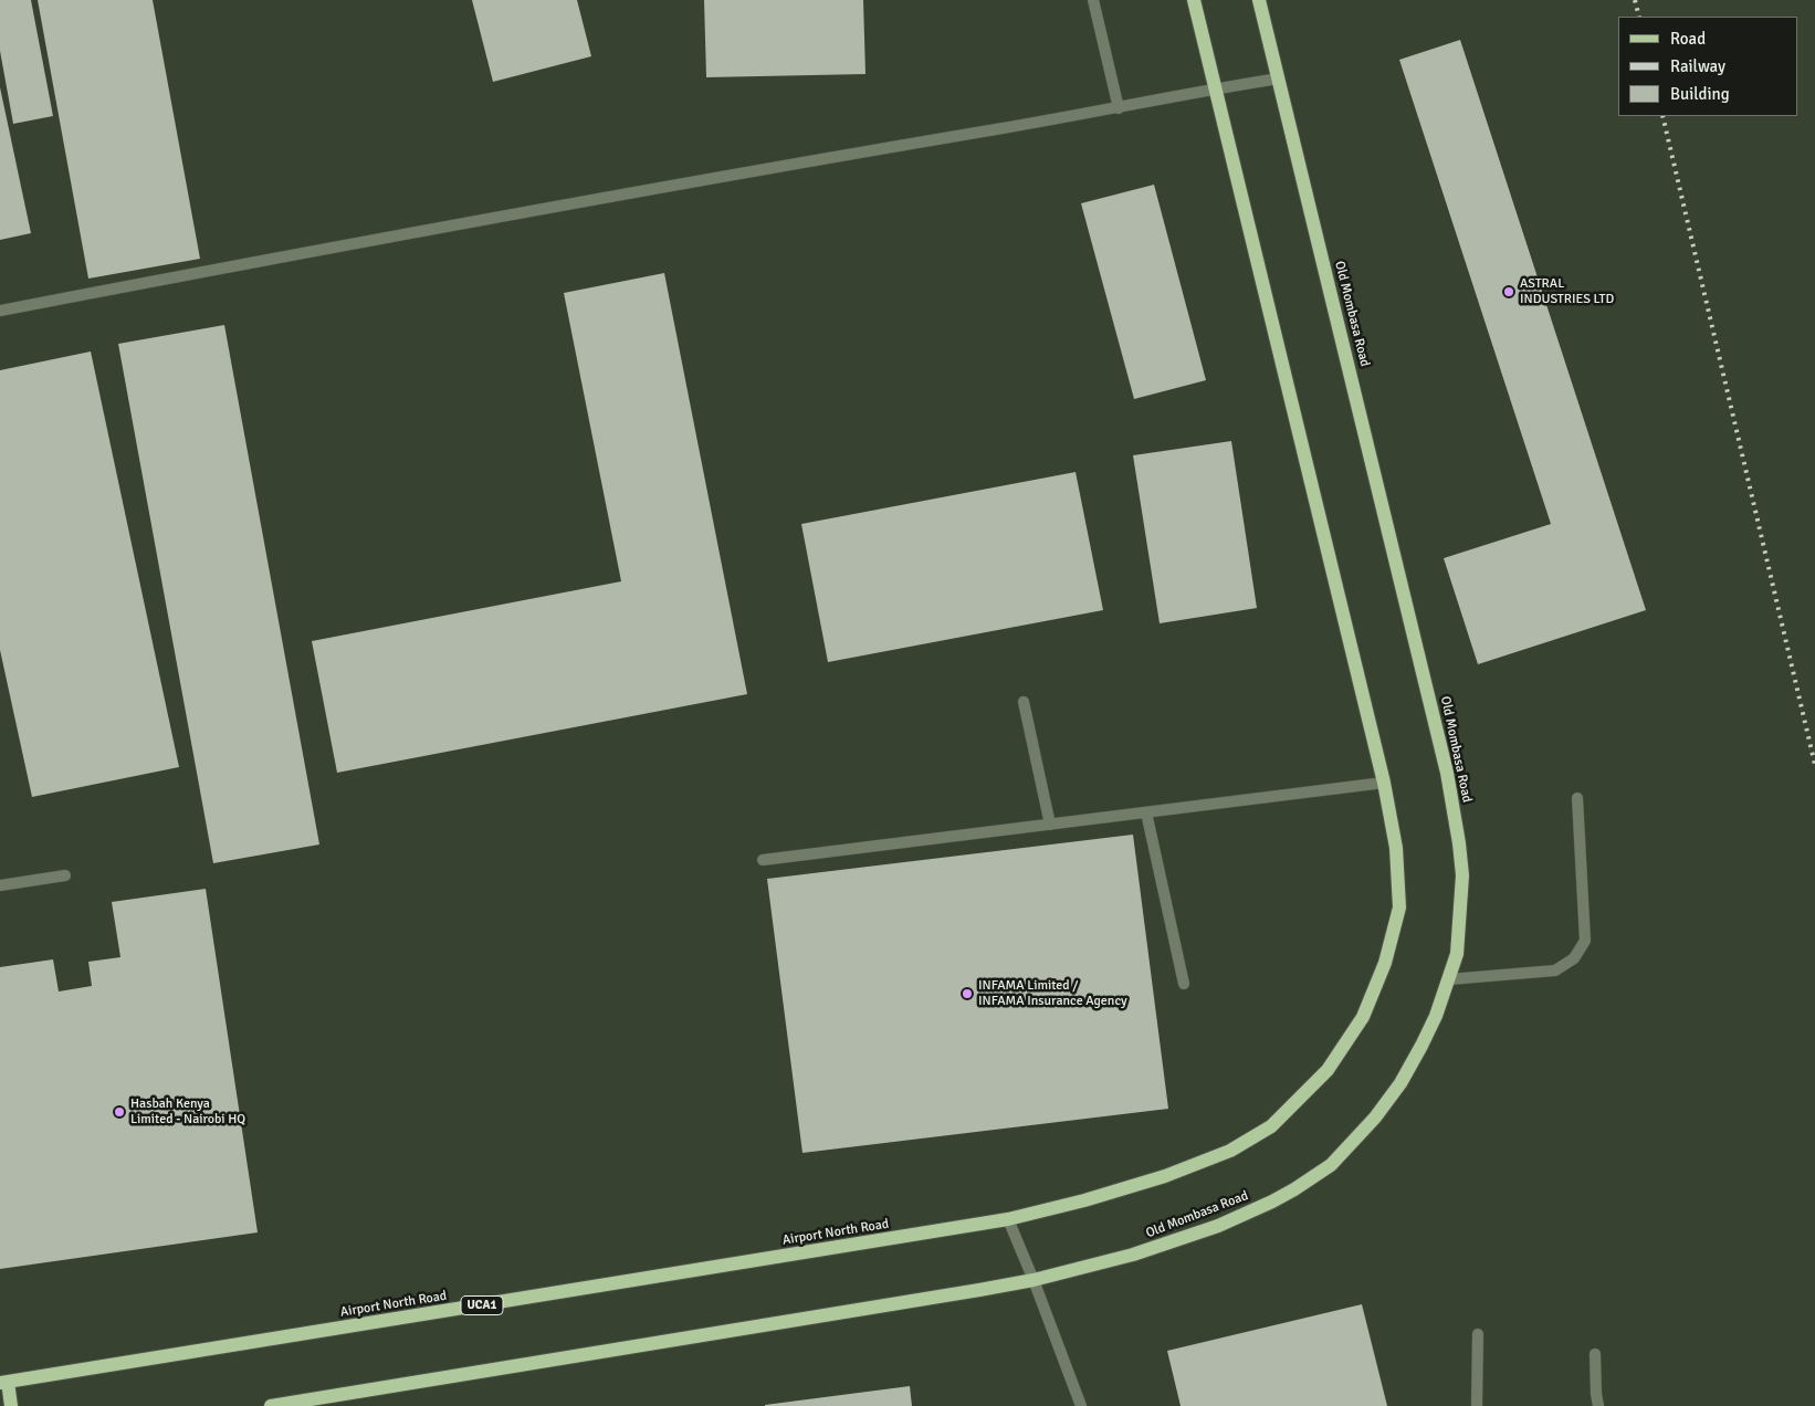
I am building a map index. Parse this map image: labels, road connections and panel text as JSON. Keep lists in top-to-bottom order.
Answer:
{
  "streets": {
    "main road": ["Old Mombasa Road", "Airport North Road", "UCA1"]
  },
  "places": ["ASTRAL INDUSTRIES LTD", "INFAMA Limited / INFAMA Insurance Agency", "Hasbah Kenya Limited - Nairobi HQ"],
  "legend": ["Road", "Railway", "Building"]
}
